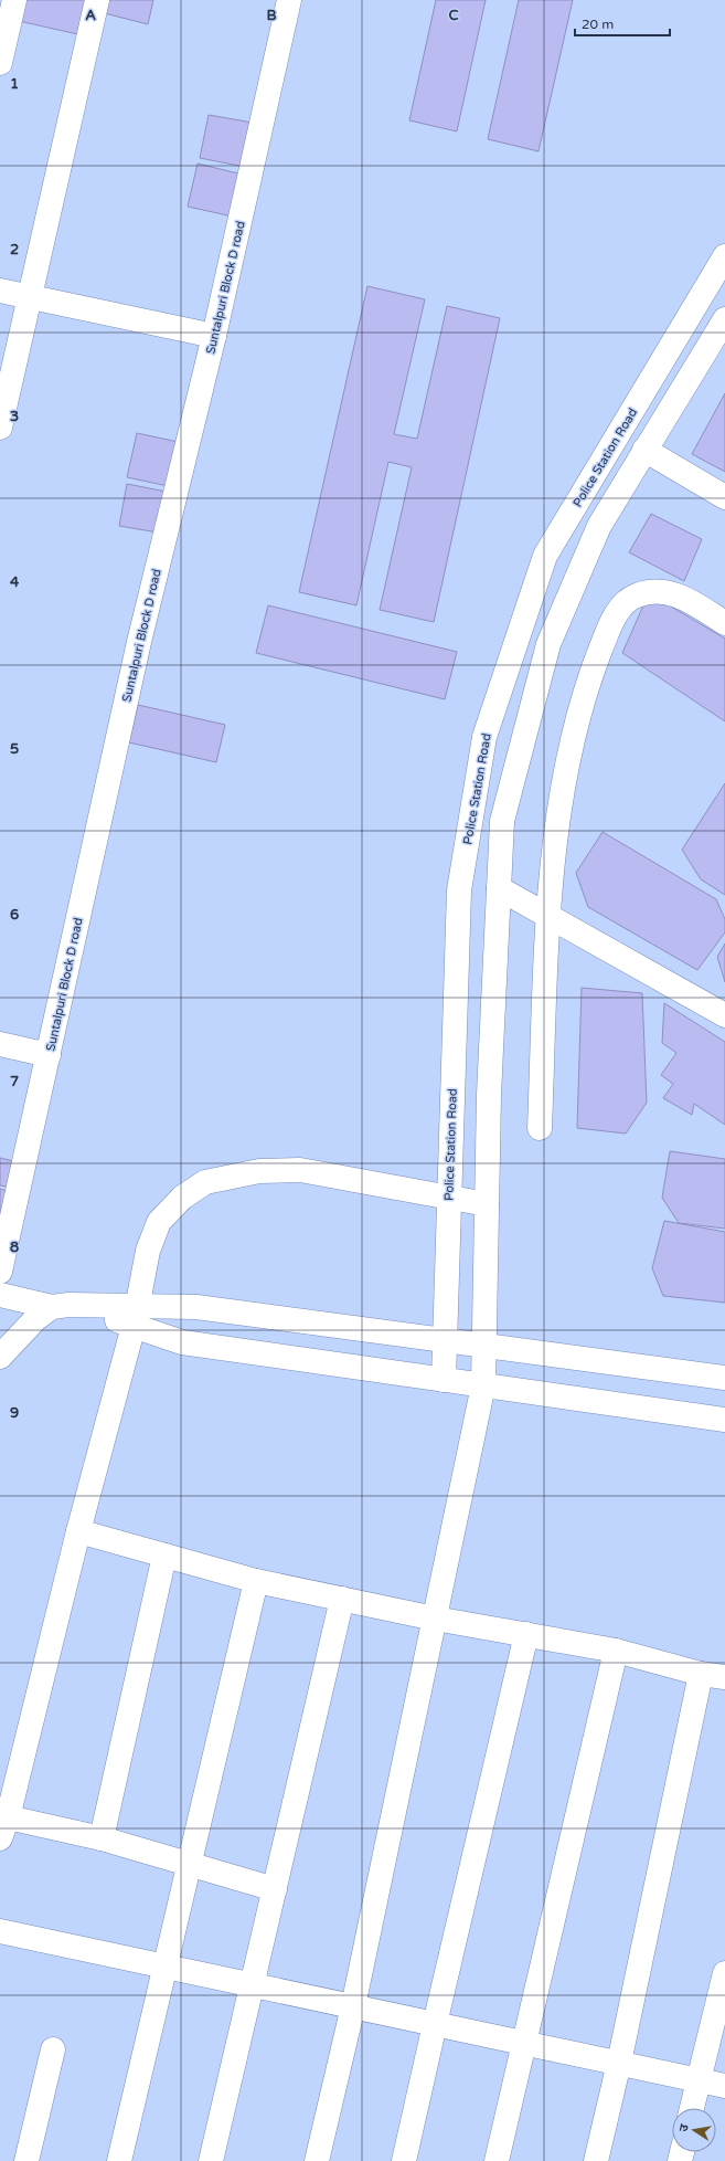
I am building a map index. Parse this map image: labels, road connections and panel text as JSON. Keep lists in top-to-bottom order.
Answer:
{
  "streets": {
    "street": ["Suntalpuri Block D road", "Police Station Road"]
  },
  "scale_bar": "20 m",
  "north": "left",
  "grid": {
    "columns": ["A", "B", "C"],
    "rows": [
      "1",
      "2",
      "3",
      "4",
      "5",
      "6",
      "7",
      "8",
      "9"
    ]
  }
}
